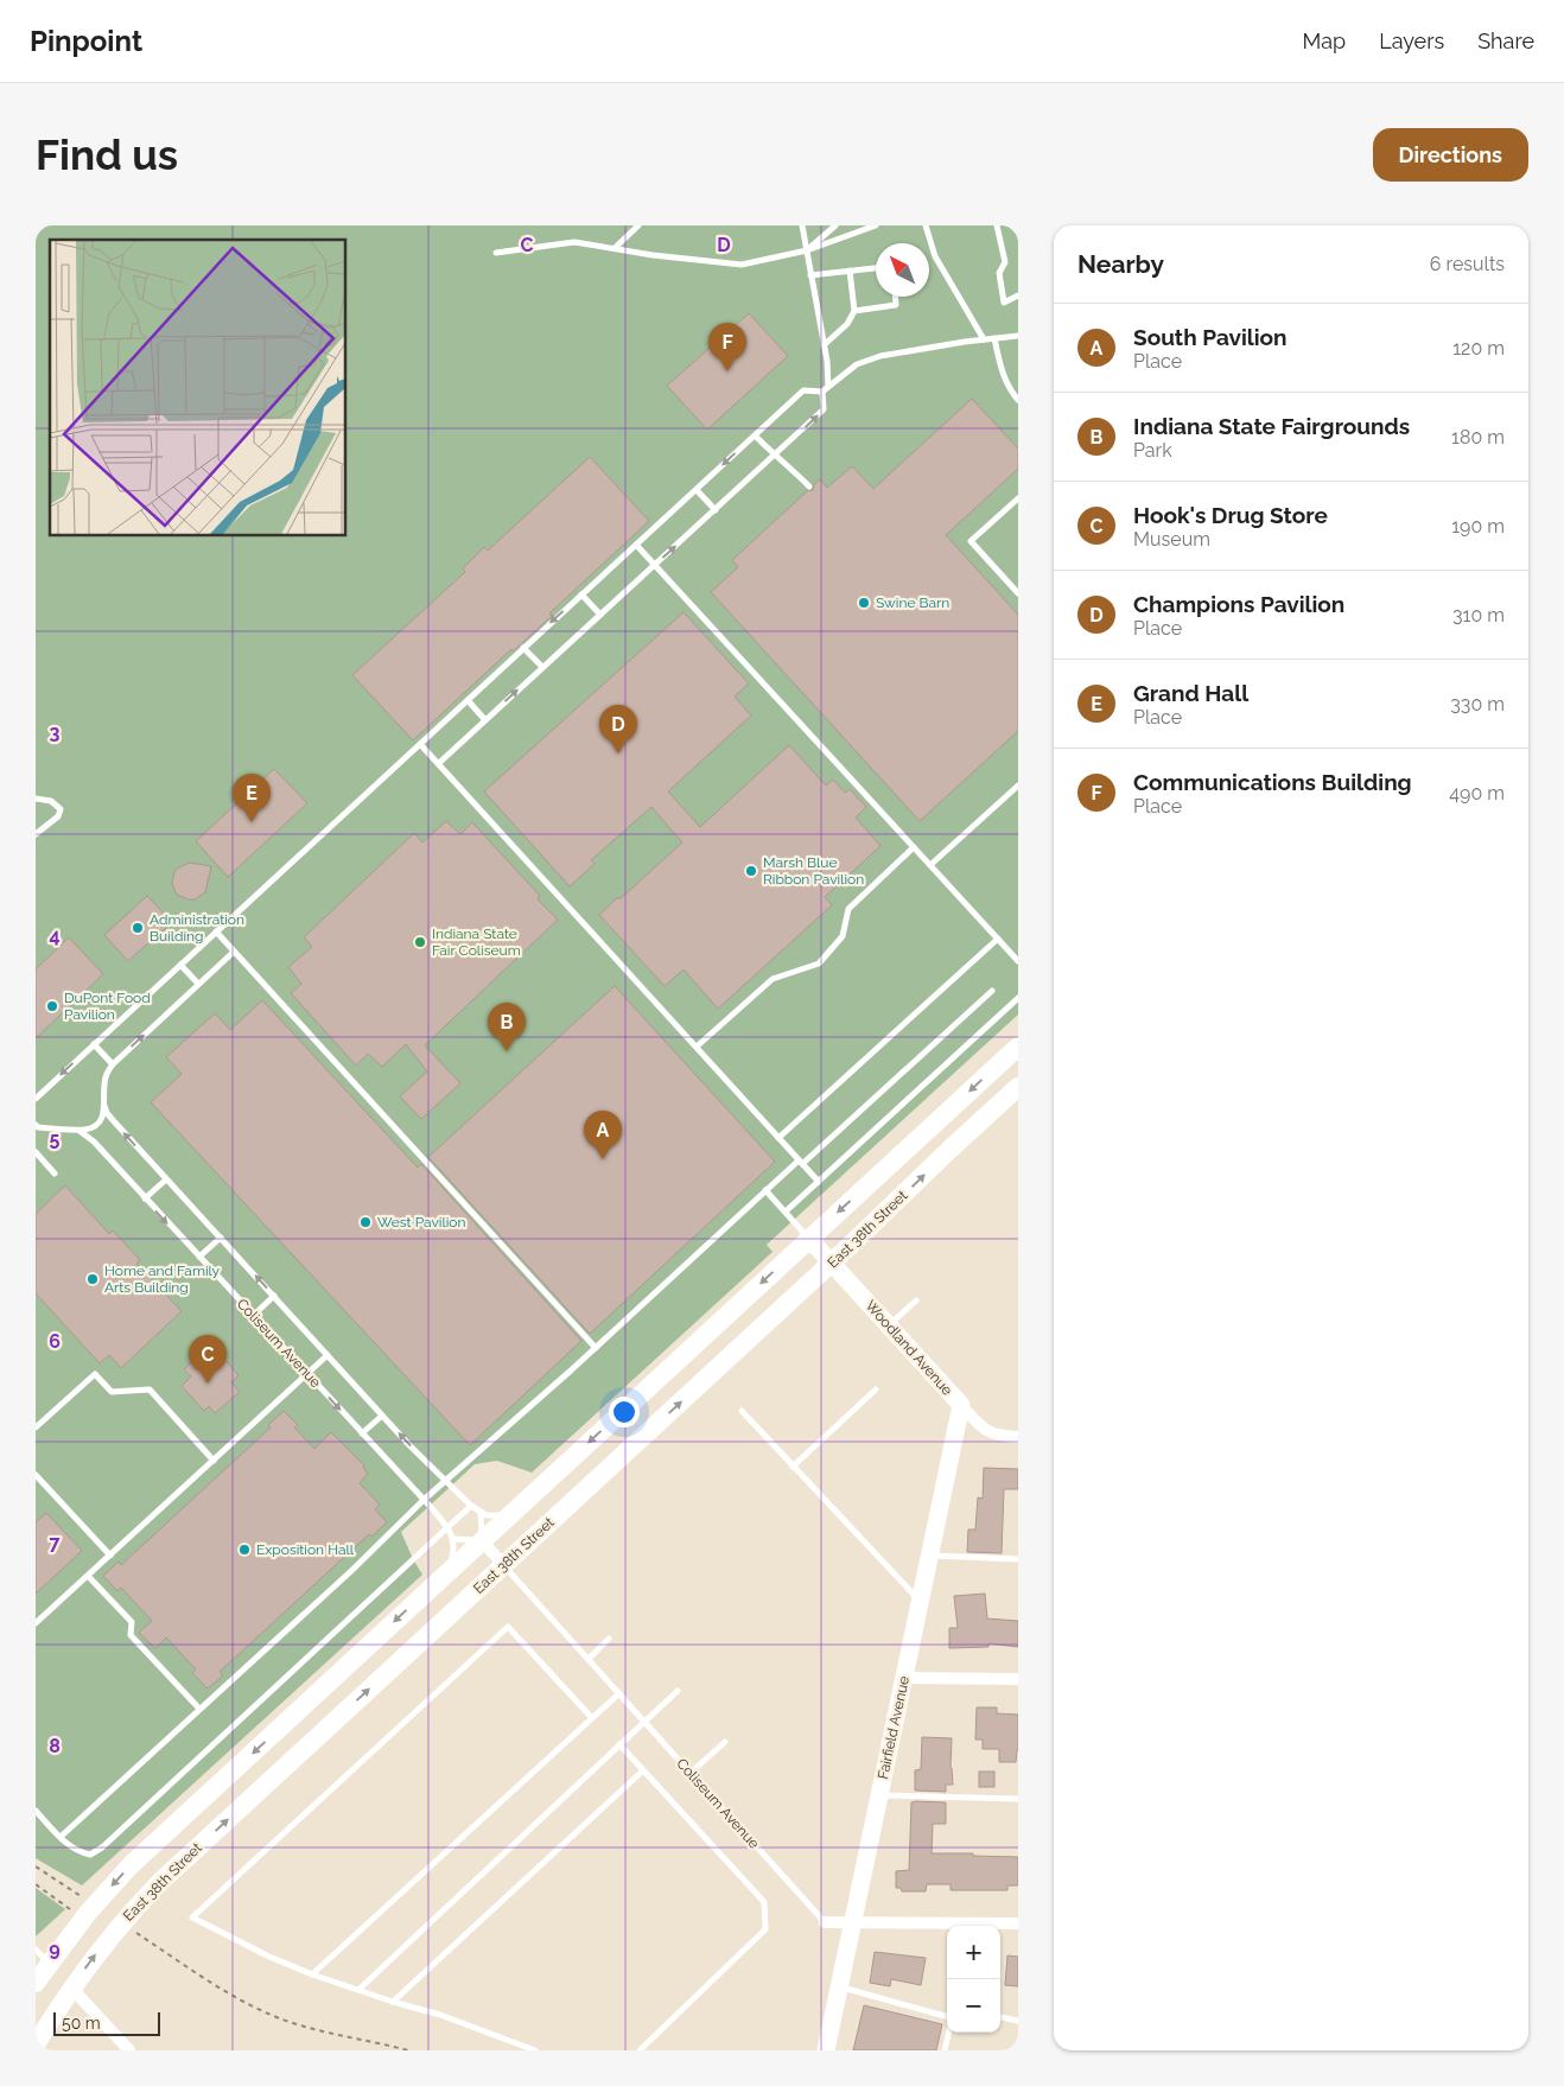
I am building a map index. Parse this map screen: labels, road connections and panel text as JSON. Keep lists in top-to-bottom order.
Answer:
{
  "streets": {
    "main road": ["East 38th Street"],
    "street": ["Coliseum Avenue", "Woodland Avenue", "Fairfield Avenue"]
  },
  "crossings": [
    ["East 38th Street", "Coliseum Avenue"],
    ["East 38th Street", "Woodland Avenue"],
    ["Coliseum Avenue", "Fairfield Avenue"],
    ["Woodland Avenue", "Fairfield Avenue"]
  ],
  "places": [
    "Swine Barn",
    "Marsh Blue Ribbon Pavilion",
    "Administration Building",
    "Indiana State Fair Coliseum",
    "DuPont Food Pavilion",
    "West Pavilion",
    "Home and Family Arts Building",
    "Exposition Hall"
  ],
  "scale_bar": "50 m",
  "north": "top left",
  "page": {
    "header": "Pinpoint",
    "nav": ["Map", "Layers", "Share"],
    "buttons": "Directions",
    "title": "Find us",
    "heading": ["Nearby", "6 results"],
    "list": [
      {
        "mark": "A",
        "name": "South Pavilion",
        "note": "Place",
        "value": "120 m"
      },
      {
        "mark": "B",
        "name": "Indiana State Fairgrounds",
        "note": "Park",
        "value": "180 m"
      },
      {
        "mark": "C",
        "name": "Hook's Drug Store",
        "note": "Museum",
        "value": "190 m"
      },
      {
        "mark": "D",
        "name": "Champions Pavilion",
        "note": "Place",
        "value": "310 m"
      },
      {
        "mark": "E",
        "name": "Grand Hall",
        "note": "Place",
        "value": "330 m"
      },
      {
        "mark": "F",
        "name": "Communications Building",
        "note": "Place",
        "value": "490 m"
      }
    ],
    "pins": [
      "F",
      "D",
      "E",
      "B",
      "A",
      "C"
    ],
    "map_buttons": ["+", "−"],
    "scale": "50 m"
  },
  "grid": {
    "columns": ["C", "D"],
    "rows": [
      "3",
      "4",
      "5",
      "6",
      "7",
      "8",
      "9"
    ]
  }
}
